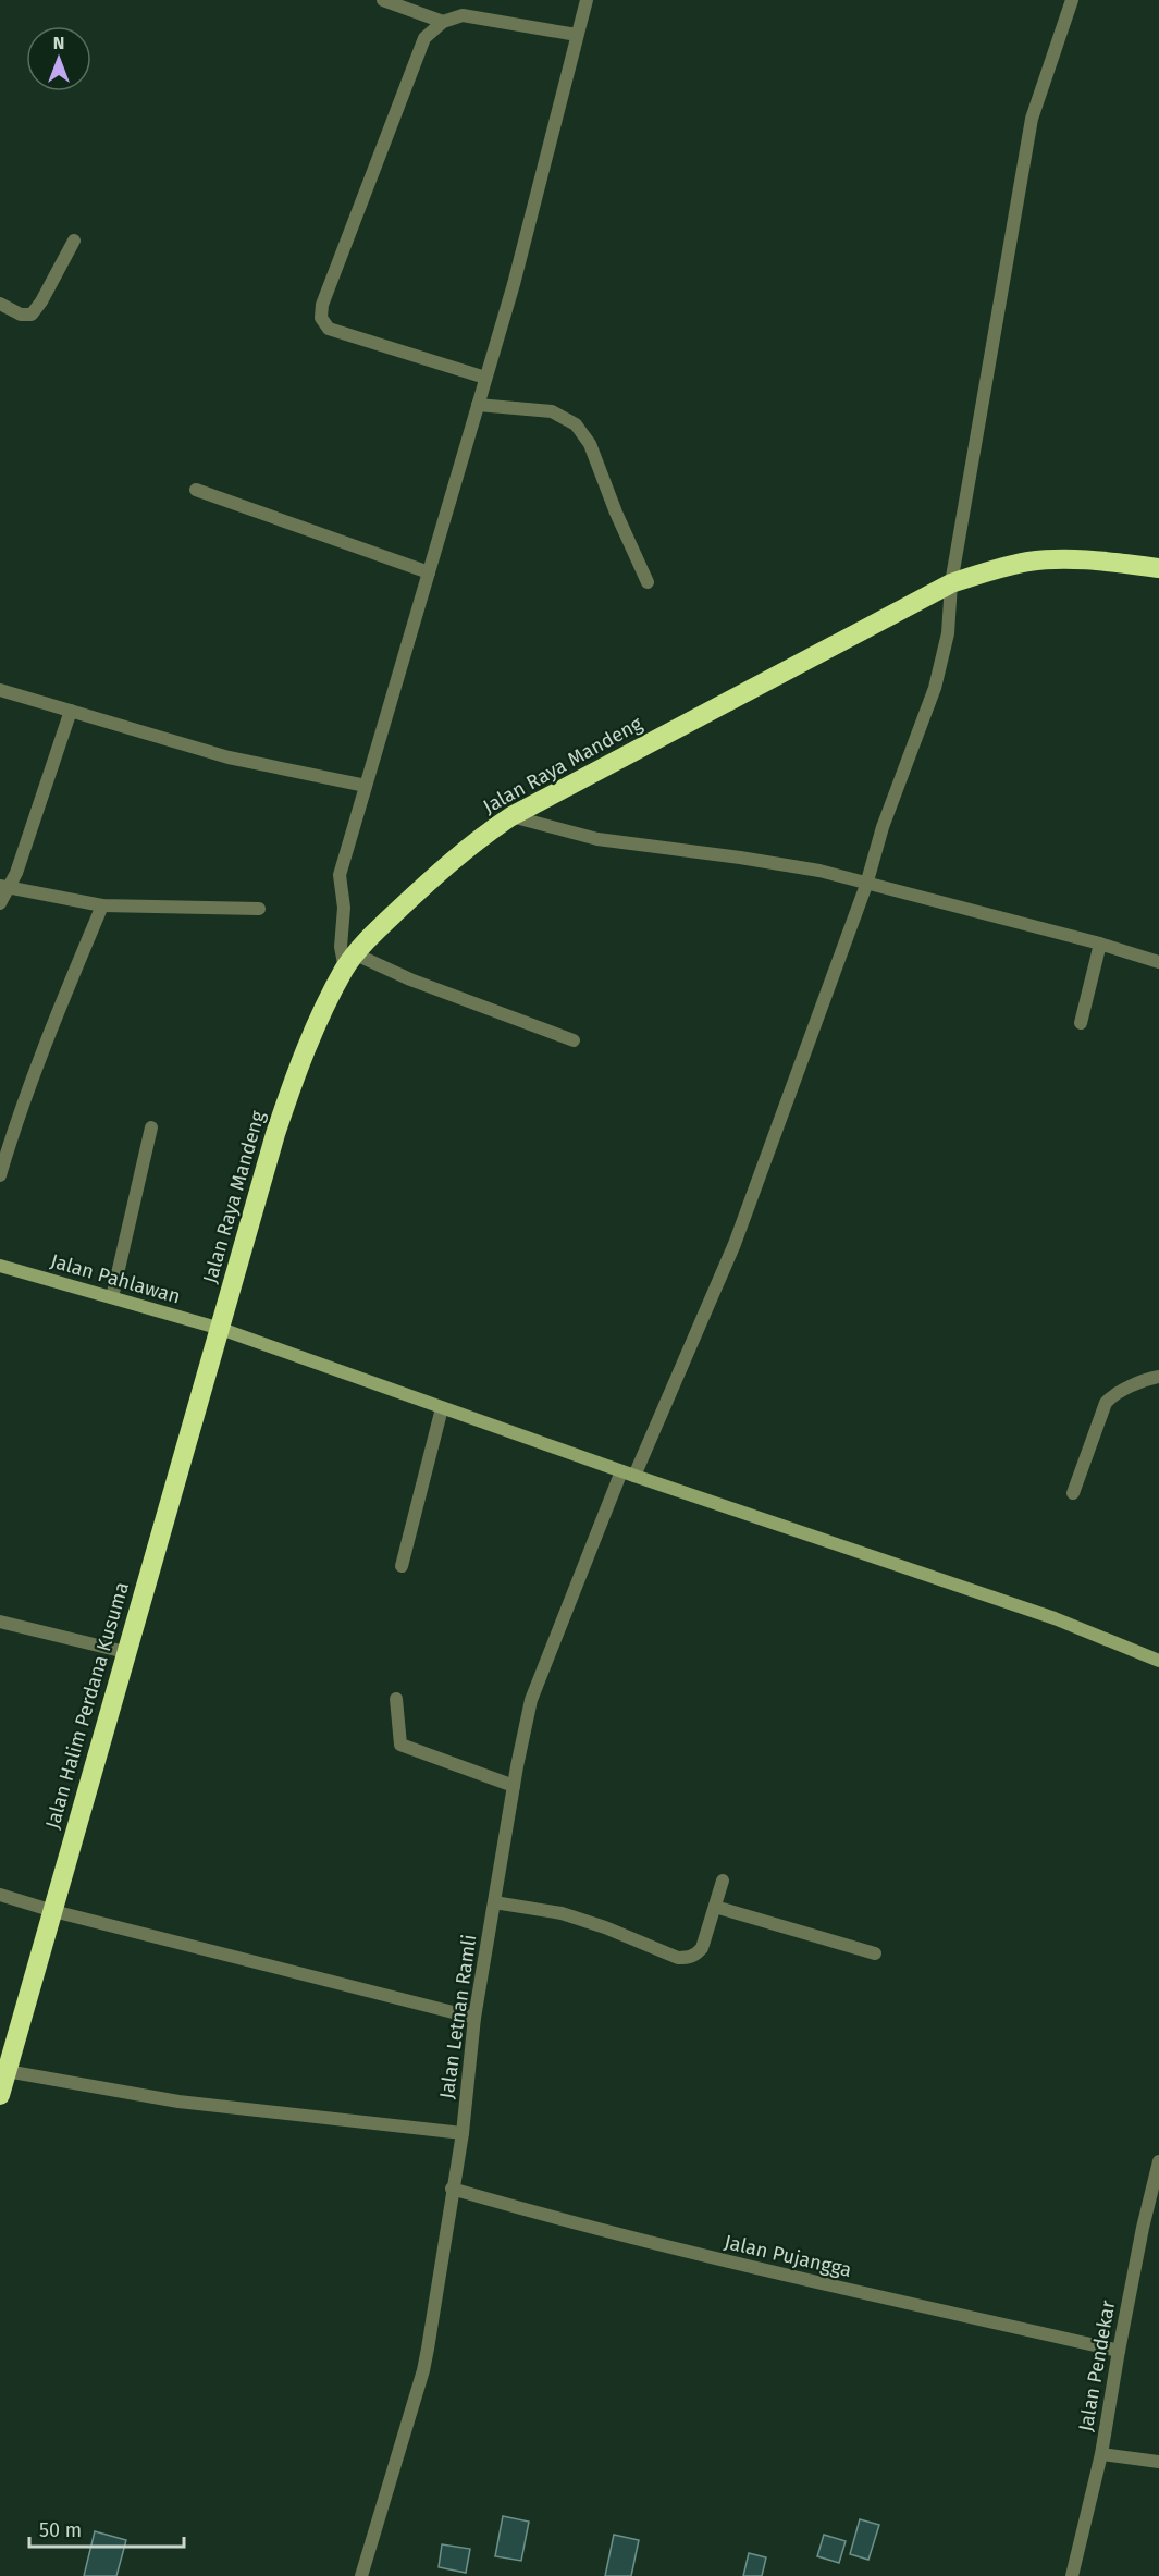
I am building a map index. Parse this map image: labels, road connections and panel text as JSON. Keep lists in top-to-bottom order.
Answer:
{
  "streets": {
    "highway": ["Jalan Raya Mandeng", "Jalan Halim Perdana Kusuma"],
    "main road": ["Jalan Pahlawan"],
    "street": ["Jalan Letnan Ramli", "Jalan Pujangga", "Jalan Pendekar"]
  },
  "crossings": [
    ["Jalan Raya Mandeng", "Jalan Pahlawan"],
    ["Jalan Raya Mandeng", "Jalan Halim Perdana Kusuma"],
    ["Jalan Raya Mandeng", "Jalan Letnan Ramli"],
    ["Jalan Pahlawan", "Jalan Halim Perdana Kusuma"],
    ["Jalan Pahlawan", "Jalan Letnan Ramli"],
    ["Jalan Letnan Ramli", "Jalan Pujangga"],
    ["Jalan Pujangga", "Jalan Pendekar"]
  ],
  "scale_bar": "50 m",
  "north": "top"
}
